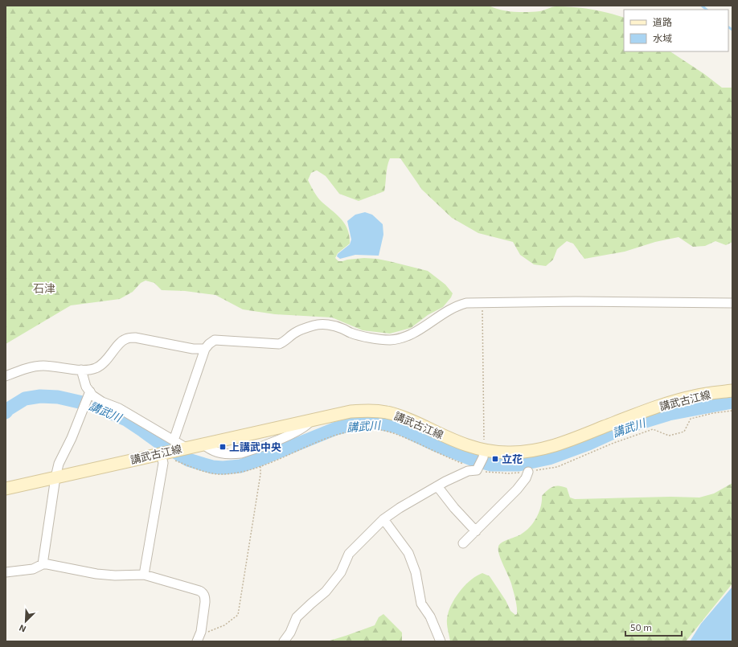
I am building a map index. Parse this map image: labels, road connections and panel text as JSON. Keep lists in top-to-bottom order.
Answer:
{
  "streets": {
    "main road": ["講武古江線"]
  },
  "districts": ["石津"],
  "water": ["講武川"],
  "places": {
    "transit": ["上講武中央", "立花"]
  },
  "legend": ["道路", "水域"],
  "scale_bar": "50 m",
  "north": "bottom left"
}
